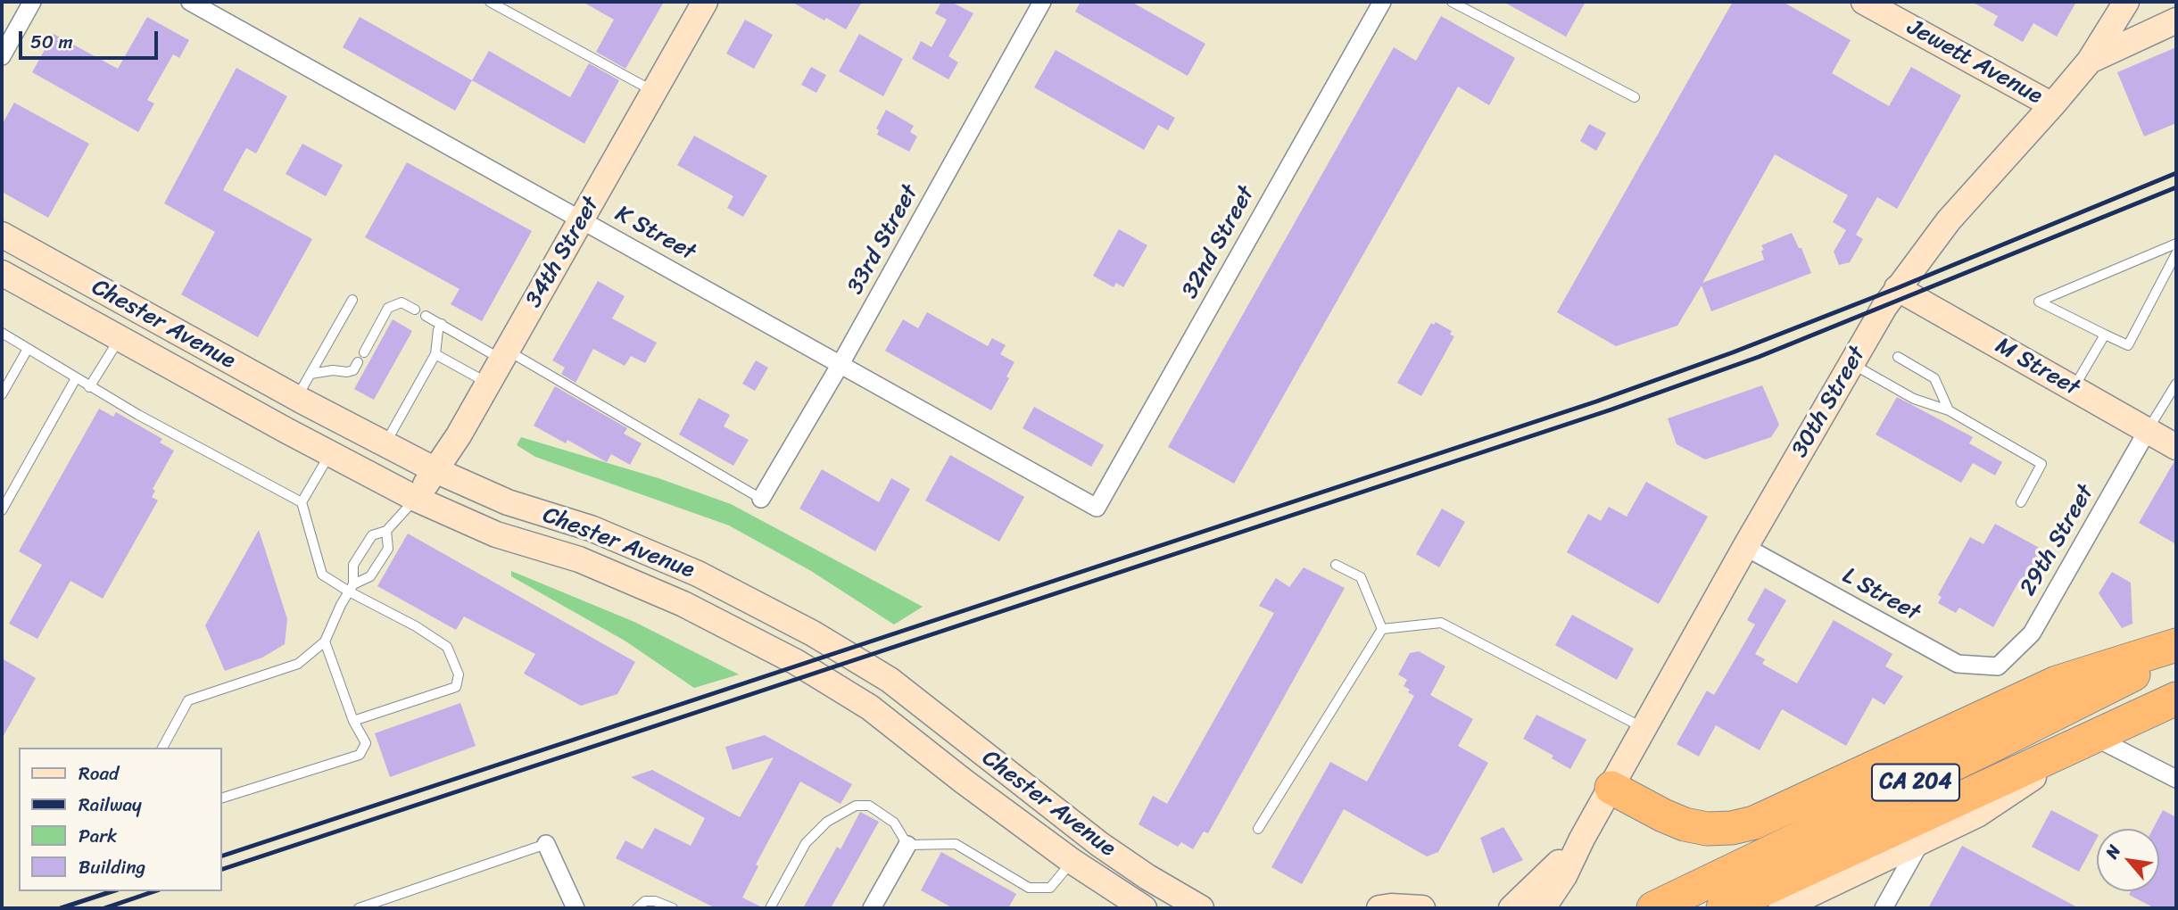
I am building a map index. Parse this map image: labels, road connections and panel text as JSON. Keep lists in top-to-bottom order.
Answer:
{
  "streets": {
    "highway": ["CA 204"],
    "main road": [
      "Jewett Avenue",
      "34th Street",
      "Chester Avenue",
      "M Street",
      "30th Street"
    ],
    "street": [
      "K Street",
      "33rd Street",
      "32nd Street",
      "29th Street",
      "L Street"
    ]
  },
  "crossings": [
    ["Jewett Avenue", "30th Street"],
    ["K Street", "33rd Street"],
    ["K Street", "32nd Street"],
    ["K Street", "34th Street"],
    ["34th Street", "Chester Avenue"],
    ["M Street", "30th Street"],
    ["M Street", "29th Street"],
    ["30th Street", "L Street"],
    ["29th Street", "L Street"]
  ],
  "legend": [
    "Road",
    "Railway",
    "Park",
    "Building"
  ],
  "scale_bar": "50 m",
  "north": "top left"
}
